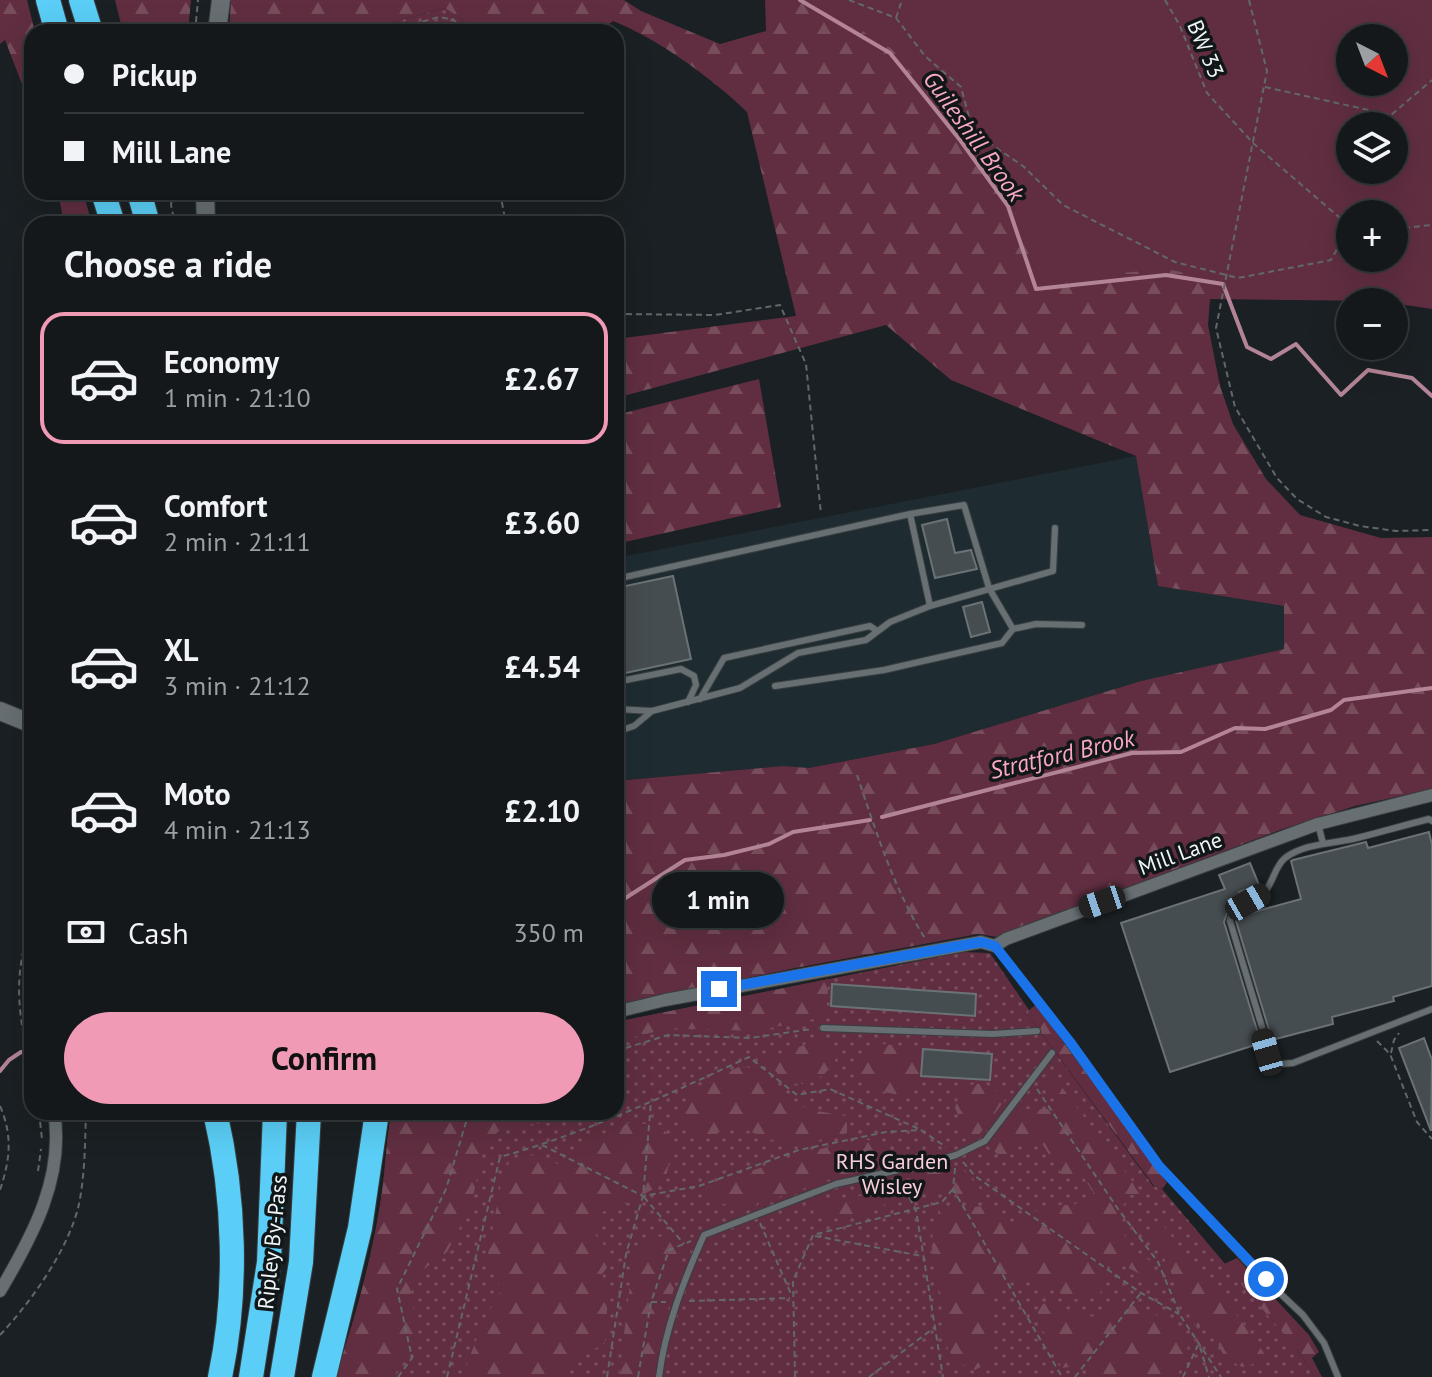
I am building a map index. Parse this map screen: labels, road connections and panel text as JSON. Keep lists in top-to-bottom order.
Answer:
{
  "streets": {
    "highway": ["Ripley By-Pass"],
    "street": ["Mill Lane"],
    "path": ["BW 33"]
  },
  "water": ["Guileshill Brook", "Stratford Brook"],
  "parks": ["RHS Garden Wisley"],
  "north": "bottom right",
  "page": {
    "map_buttons": ["+", "−"],
    "banner": ["Pickup", "Mill Lane"],
    "heading": "Choose a ride",
    "list": [
      {
        "name": "Economy",
        "note": "1 min · 21:10",
        "value": "£2.67"
      },
      {
        "name": "Comfort",
        "note": "2 min · 21:11",
        "value": "£3.60"
      },
      {
        "name": "XL",
        "note": "3 min · 21:12",
        "value": "£4.54"
      },
      {
        "name": "Moto",
        "note": "4 min · 21:13",
        "value": "£2.10"
      }
    ],
    "bubble": "1 min",
    "pay": ["Cash", "350 m"],
    "buttons": "Confirm"
  }
}
